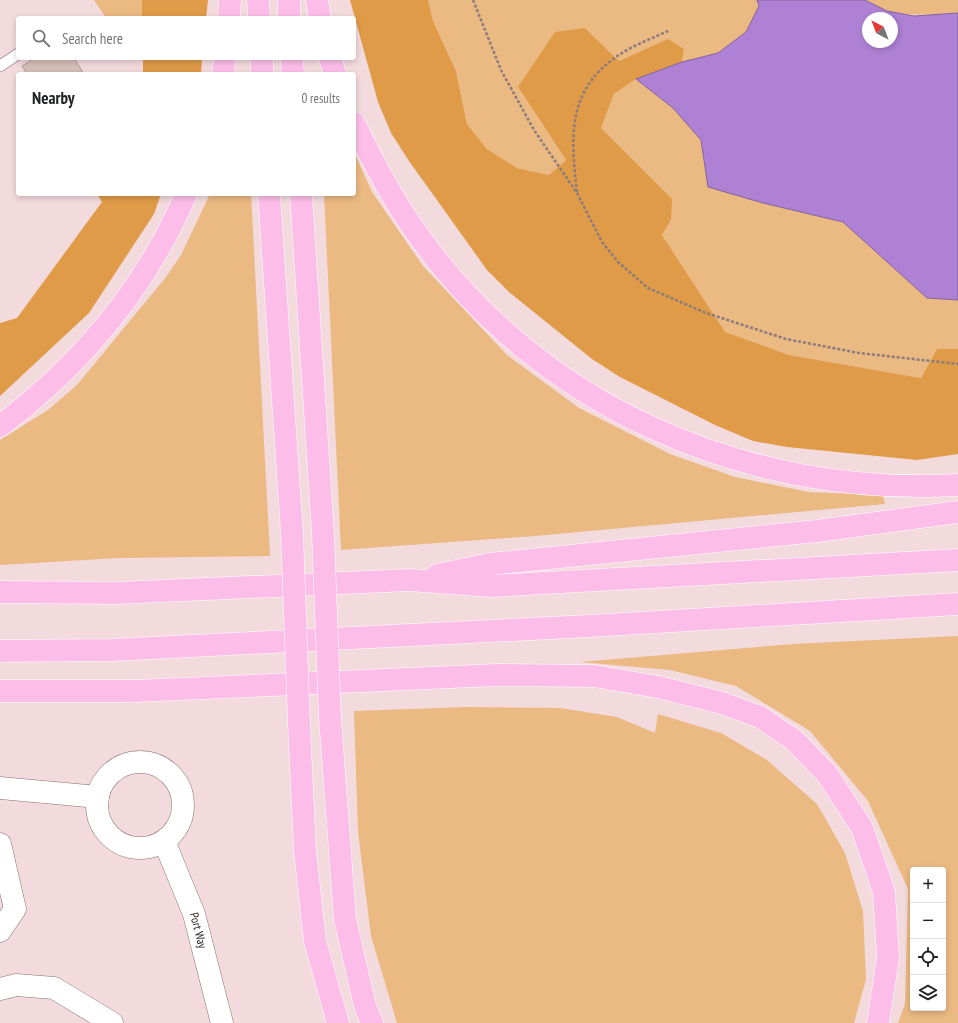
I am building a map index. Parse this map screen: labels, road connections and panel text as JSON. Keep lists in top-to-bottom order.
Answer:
{
  "streets": {
    "street": ["Port Way"]
  },
  "north": "top left",
  "page": {
    "search": "Search here",
    "heading": ["Nearby", "0 results"],
    "map_buttons": ["+", "−"]
  }
}
